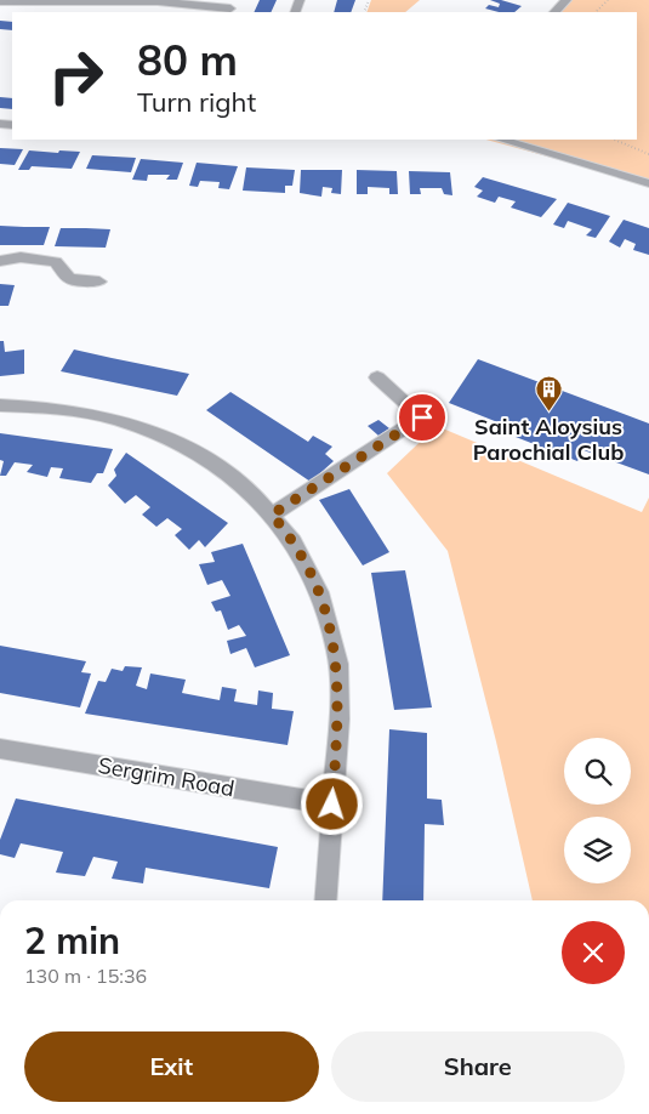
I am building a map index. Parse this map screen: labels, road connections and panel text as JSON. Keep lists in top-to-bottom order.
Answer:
{
  "streets": {
    "street": ["Sergrim Road"]
  },
  "places": {
    "building": ["Saint Aloysius Parochial Club"]
  },
  "page": {
    "turn": ["80 m", "Turn right"],
    "heading": ["2 min", "130 m · 15:36"],
    "buttons": ["Exit", "Share"]
  }
}
